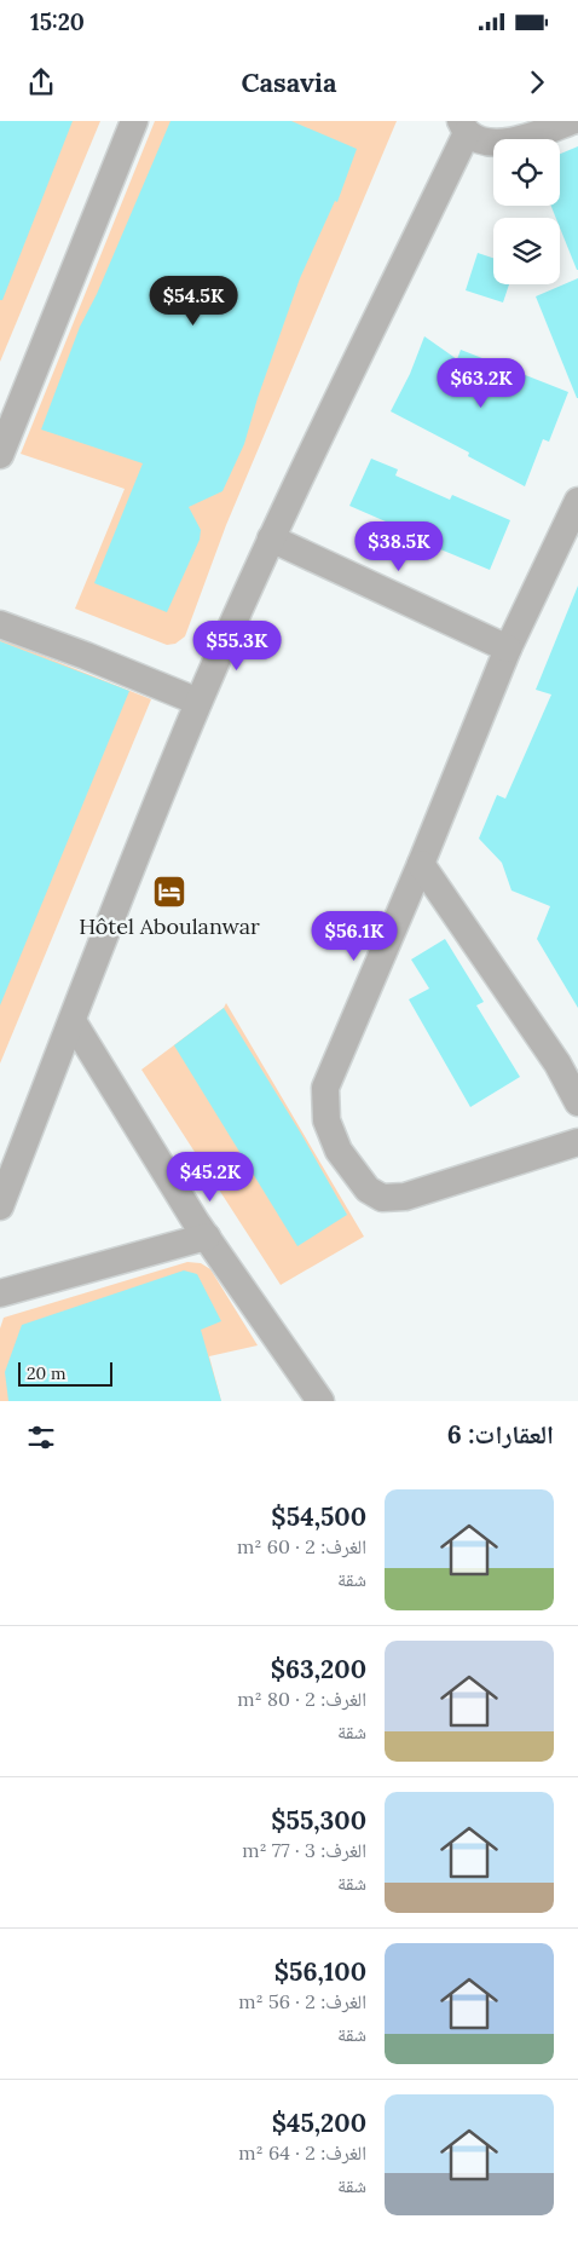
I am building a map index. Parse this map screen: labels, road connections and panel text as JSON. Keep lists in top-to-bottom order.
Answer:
{
  "places": {
    "hotel": ["Hôtel Aboulanwar"]
  },
  "scale_bar": "20 m",
  "page": {
    "status": "15:20",
    "header": "Casavia",
    "price": [
      "$54.5K",
      "$63.2K",
      "$38.5K",
      "$55.3K",
      "$56.1K",
      "$45.2K"
    ],
    "scale": "20 m",
    "heading": "العقارات: 6",
    "list": [
      {
        "name": "$54,500",
        "note": "الغرف: 2 · 60 m² · شقة"
      },
      {
        "name": "$63,200",
        "note": "الغرف: 2 · 80 m² · شقة"
      },
      {
        "name": "$55,300",
        "note": "الغرف: 3 · 77 m² · شقة"
      },
      {
        "name": "$56,100",
        "note": "الغرف: 2 · 56 m² · شقة"
      },
      {
        "name": "$45,200",
        "note": "الغرف: 2 · 64 m² · شقة"
      }
    ]
  }
}
